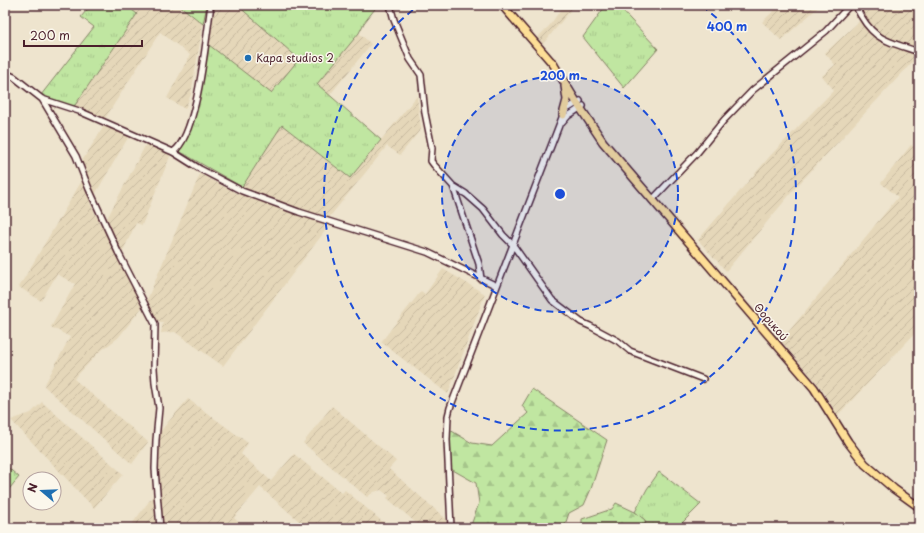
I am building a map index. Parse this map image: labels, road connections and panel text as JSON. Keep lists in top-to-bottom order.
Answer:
{
  "streets": {
    "main road": ["Θορικού"]
  },
  "places": ["Kapa studios 2"],
  "scale_bar": "200 m",
  "north": "left",
  "rings": ["400 m", "200 m"]
}
